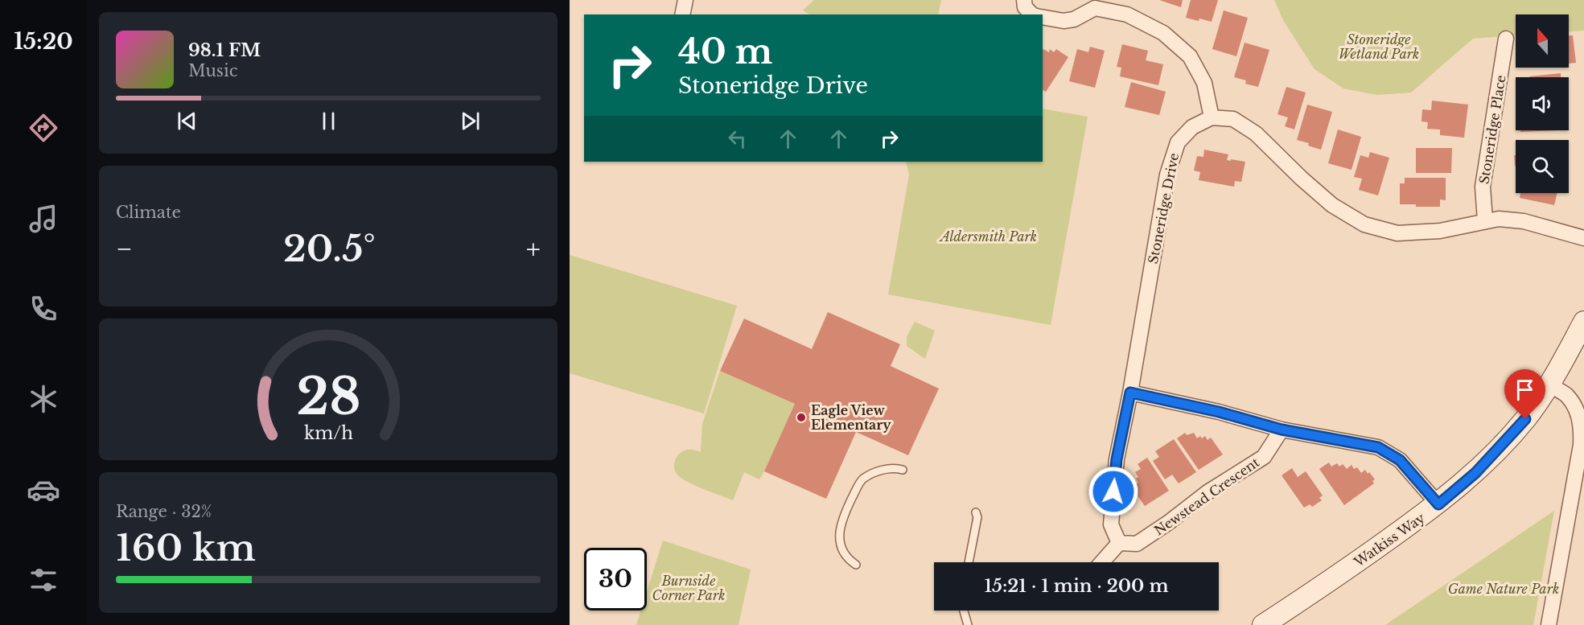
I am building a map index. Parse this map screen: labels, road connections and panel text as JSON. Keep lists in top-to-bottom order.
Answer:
{
  "streets": {
    "street": [
      "Stoneridge Place",
      "Stoneridge Drive",
      "Newstead Crescent",
      "Watkiss Way"
    ]
  },
  "parks": [
    "Stoneridge Wetland Park",
    "Aldersmith Park",
    "Burnside Corner Park",
    "Game Nature Park"
  ],
  "places": ["Eagle View Elementary"],
  "north": "top",
  "page": {
    "tabs": "15:20",
    "turn": ["40 m", "Stoneridge Drive"],
    "song": ["98.1 FM", "Music"],
    "tile": [
      "Climate",
      ["Range · 32%", "160 km"]
    ],
    "heat": ["−", "20.5°", "+"],
    "limit": "30",
    "trip": "15:21 · 1 min · 200 m",
    "gauge": ["28", "km/h"]
  }
}
